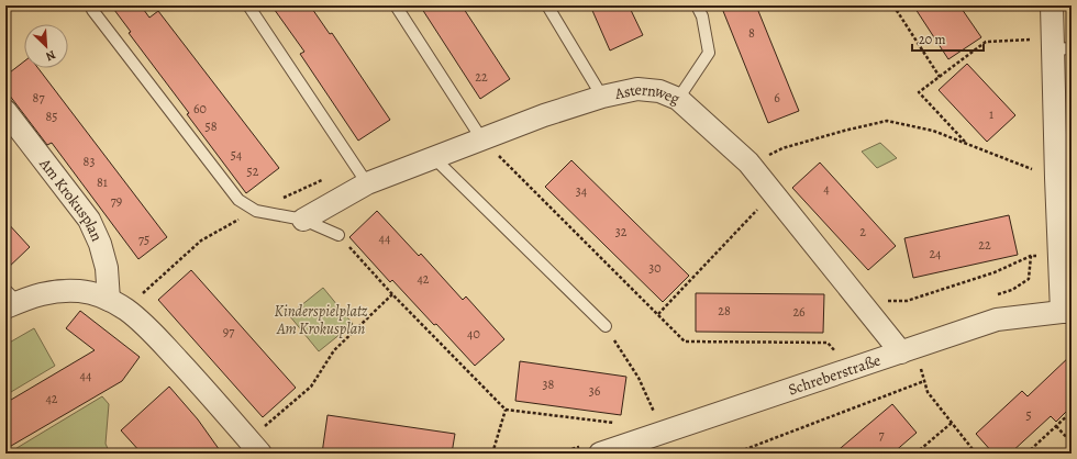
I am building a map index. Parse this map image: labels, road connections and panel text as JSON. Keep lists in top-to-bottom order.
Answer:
{
  "streets": {
    "street": ["Asternweg", "Am Krokusplan", "Schreberstraße"]
  },
  "crossings": [
    ["Asternweg", "Schreberstraße"]
  ],
  "parks": ["Kinderspielplatz Am Krokusplan"],
  "house_numbers": [
    "8",
    "22",
    "87",
    "6",
    "60",
    "1",
    "85",
    "58",
    "54",
    "83",
    "52",
    "81",
    "4",
    "34",
    "79",
    "32",
    "2",
    "44",
    "75",
    "22",
    "24",
    "30",
    "42",
    "28",
    "26",
    "97",
    "40",
    "44",
    "38",
    "36",
    "42",
    "5",
    "7"
  ],
  "scale_bar": "20 m",
  "north": "bottom right"
}
